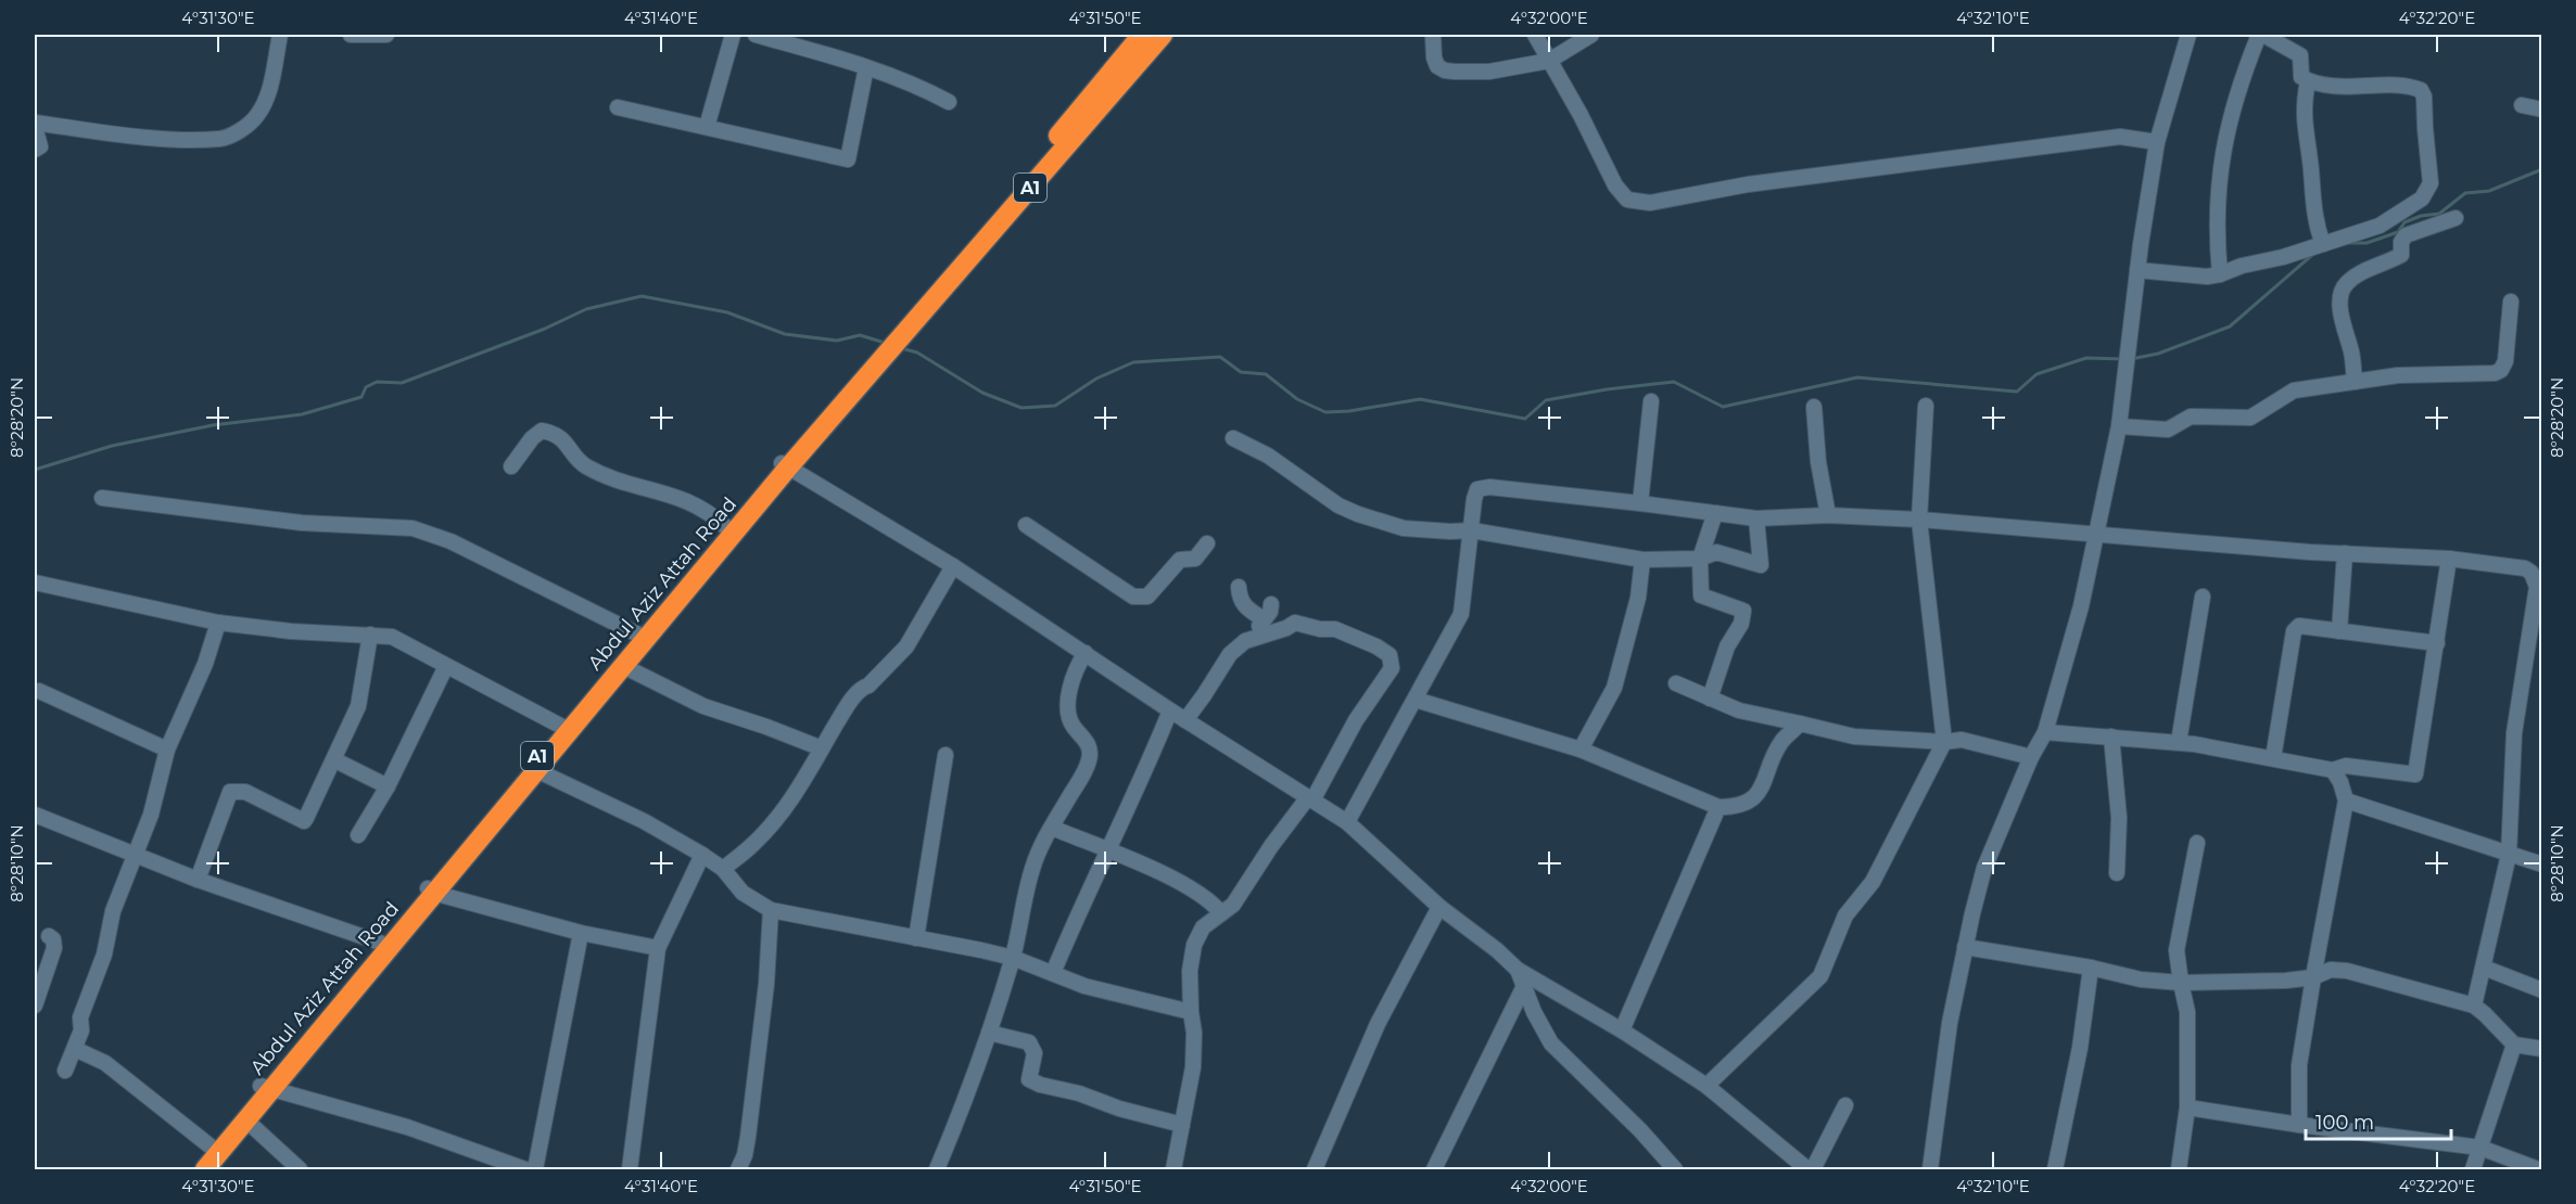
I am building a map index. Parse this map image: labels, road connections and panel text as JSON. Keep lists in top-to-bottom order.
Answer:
{
  "streets": {
    "highway": ["A1", "Abdul Aziz Attah Road"]
  },
  "scale_bar": "100 m",
  "coordinates": [
    "4°31'30\"E",
    "4°31'40\"E",
    "4°31'50\"E",
    "4°32'00\"E",
    "4°32'10\"E",
    "4°32'20\"E",
    "8°28'20\"N",
    "8°28'10\"N"
  ]
}
